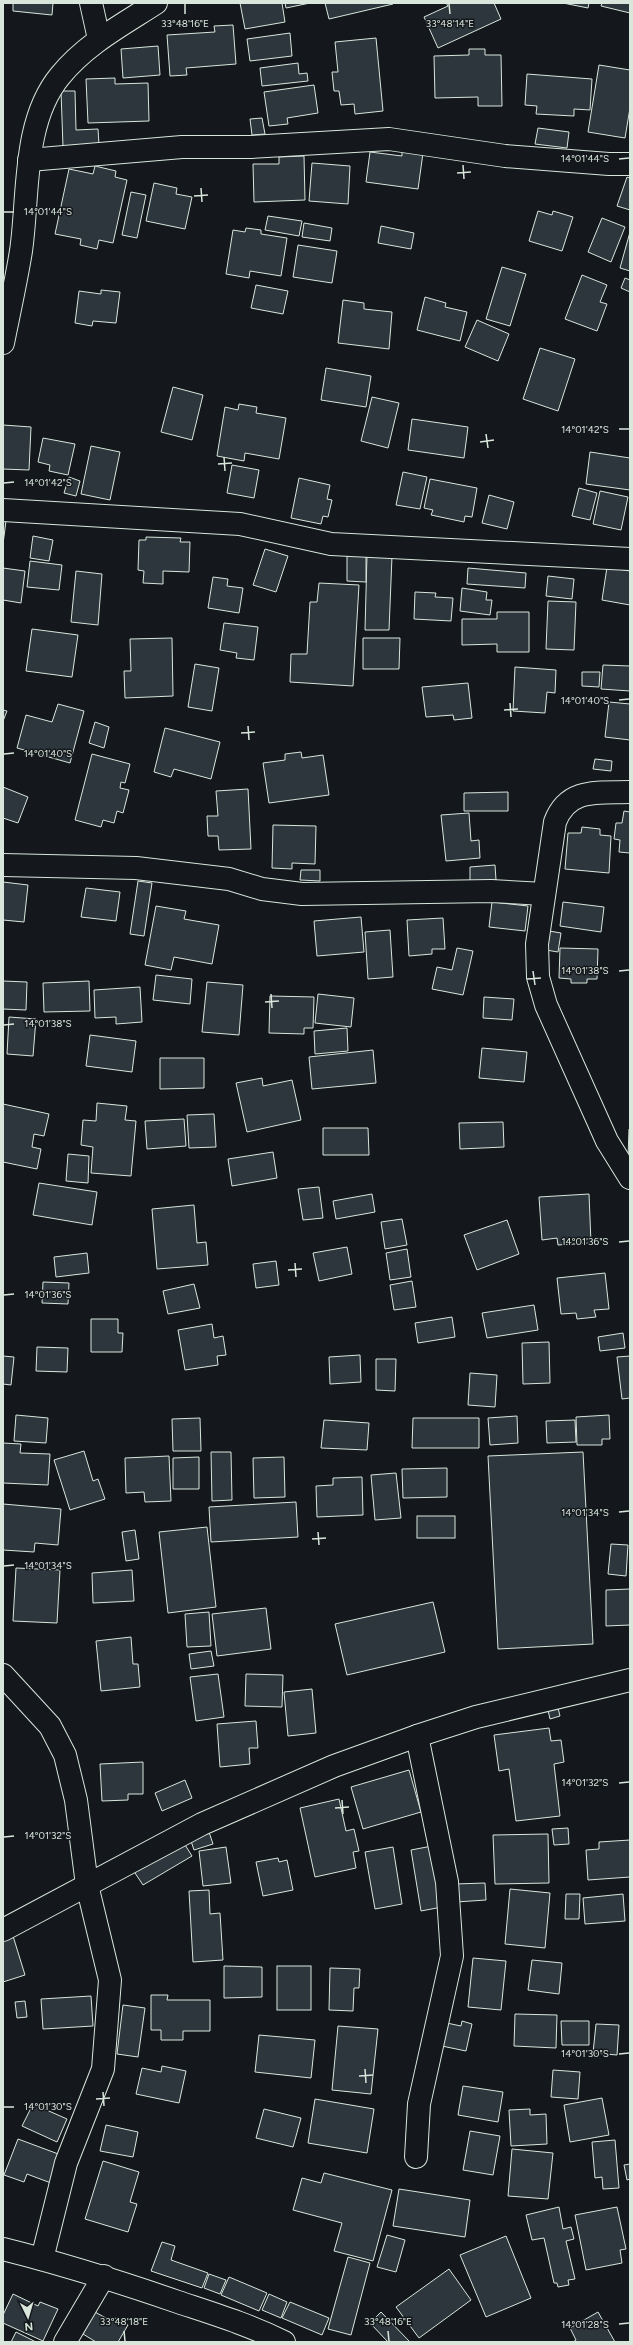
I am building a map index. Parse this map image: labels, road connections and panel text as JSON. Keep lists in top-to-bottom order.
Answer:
{
  "north": "bottom",
  "coordinates": [
    "33°48'16\"E",
    "33°48'14\"E",
    "14°01'44\"S",
    "14°01'42\"S",
    "14°01'40\"S",
    "14°01'38\"S",
    "14°01'36\"S",
    "14°01'34\"S",
    "14°01'32\"S",
    "14°01'30\"S",
    "33°48'18\"E",
    "14°01'28\"S"
  ]
}
